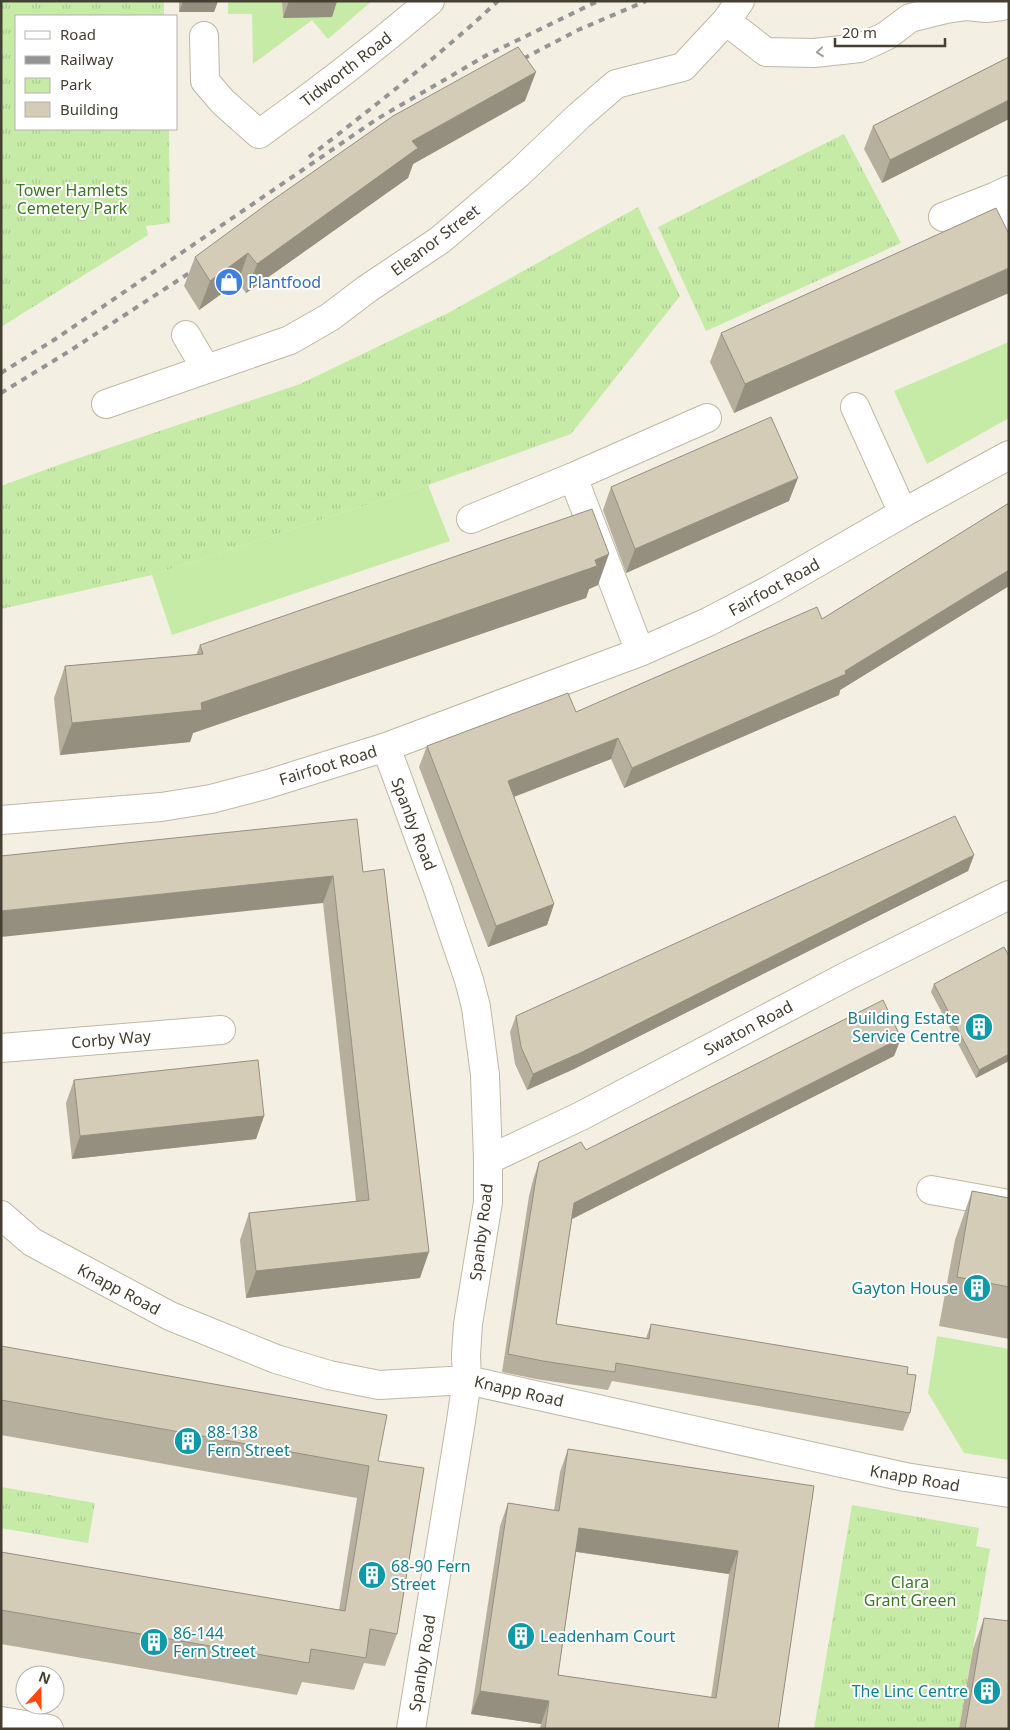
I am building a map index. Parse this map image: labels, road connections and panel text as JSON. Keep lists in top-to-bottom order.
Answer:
{
  "streets": {
    "street": [
      "Tidworth Road",
      "Eleanor Street",
      "Fairfoot Road",
      "Spanby Road",
      "Swaton Road",
      "Corby Way",
      "Knapp Road"
    ]
  },
  "crossings": [
    ["Fairfoot Road", "Spanby Road"],
    ["Spanby Road", "Swaton Road"],
    ["Spanby Road", "Knapp Road"]
  ],
  "parks": ["Tower Hamlets Cemetery Park", "Clara Grant Green"],
  "places": {
    "shop": ["Plantfood"],
    "building": [
      "Building Estate Service Centre",
      "Gayton House",
      "88-138 Fern Street",
      "68-90 Fern Street",
      "Leadenham Court",
      "86-144 Fern Street",
      "The Linc Centre"
    ]
  },
  "legend": [
    "Road",
    "Railway",
    "Park",
    "Building"
  ],
  "scale_bar": "20 m",
  "north": "top"
}
